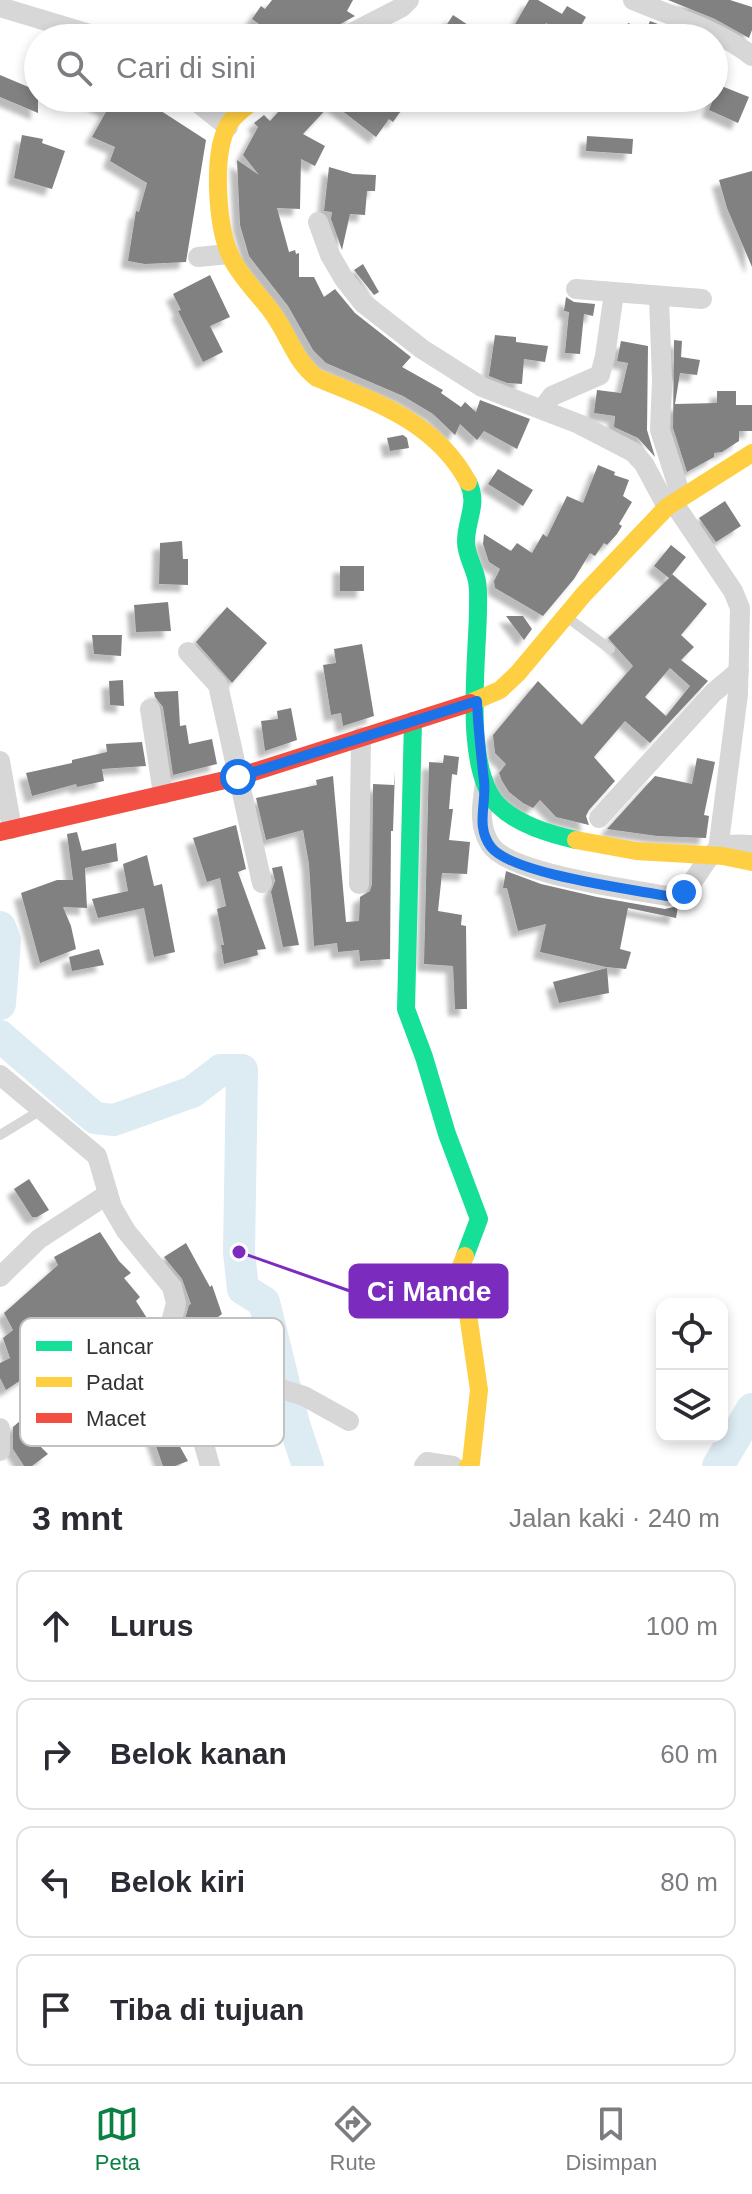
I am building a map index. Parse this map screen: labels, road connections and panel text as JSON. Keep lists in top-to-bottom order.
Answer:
{
  "places": ["Ci Mande"],
  "legend": ["Lancar", "Padat", "Macet"],
  "page": {
    "search": "Cari di sini",
    "heading": ["3 mnt", "Jalan kaki · 240 m"],
    "list": [
      ["Lurus", "100 m"],
      ["Belok kanan", "60 m"],
      ["Belok kiri", "80 m"],
      "Tiba di tujuan"
    ],
    "nav": ["Peta", "Rute", "Disimpan"]
  }
}
